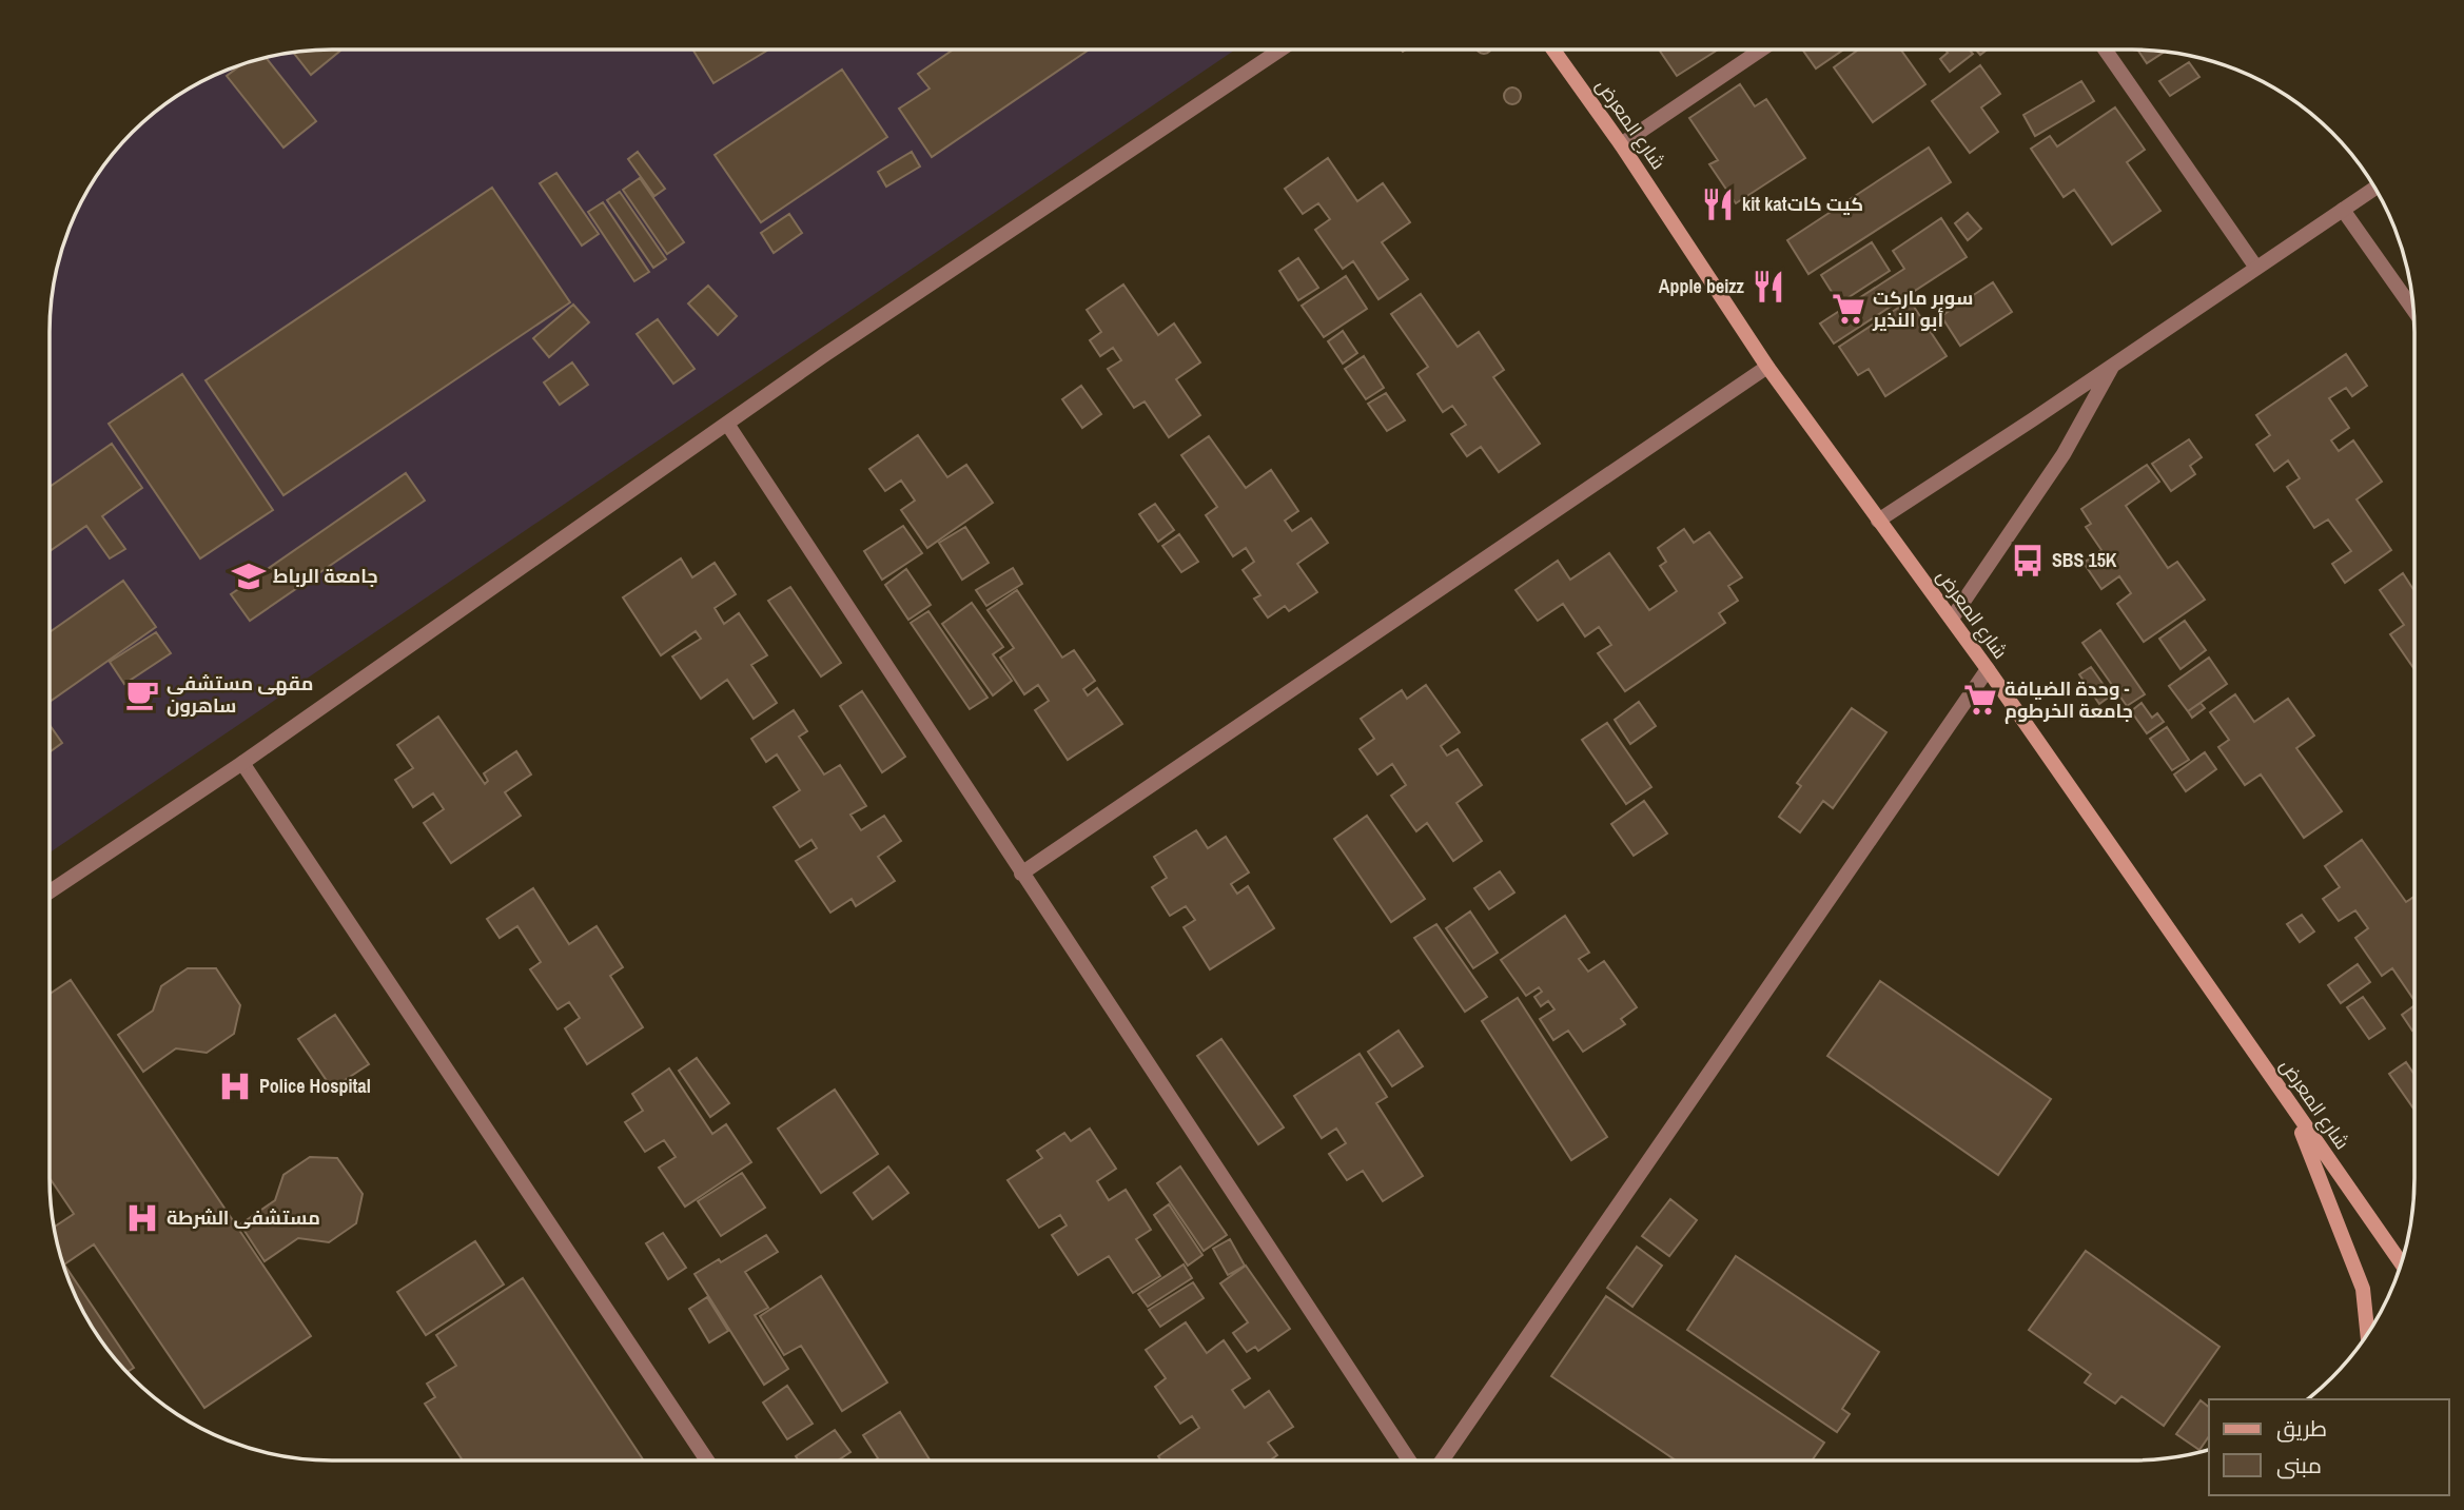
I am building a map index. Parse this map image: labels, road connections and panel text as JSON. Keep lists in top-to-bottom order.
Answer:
{
  "streets": {
    "main road": ["شارع المعرض"]
  },
  "places": {
    "restaurant": ["kit katكيت كات", "Apple beizz"],
    "supermarket": ["سوبر ماركت أبو النذير", "وحدة الضيافة - جامعة الخرطوم"],
    "bus stop": ["SBS 15K"],
    "school or university": ["جامعة الرباط"],
    "cafe": ["مقهى مستشفى ساهرون"],
    "hospital": ["Police Hospital", "مستشفى الشرطة"]
  },
  "legend": ["طريق", "مبنى"]
}
